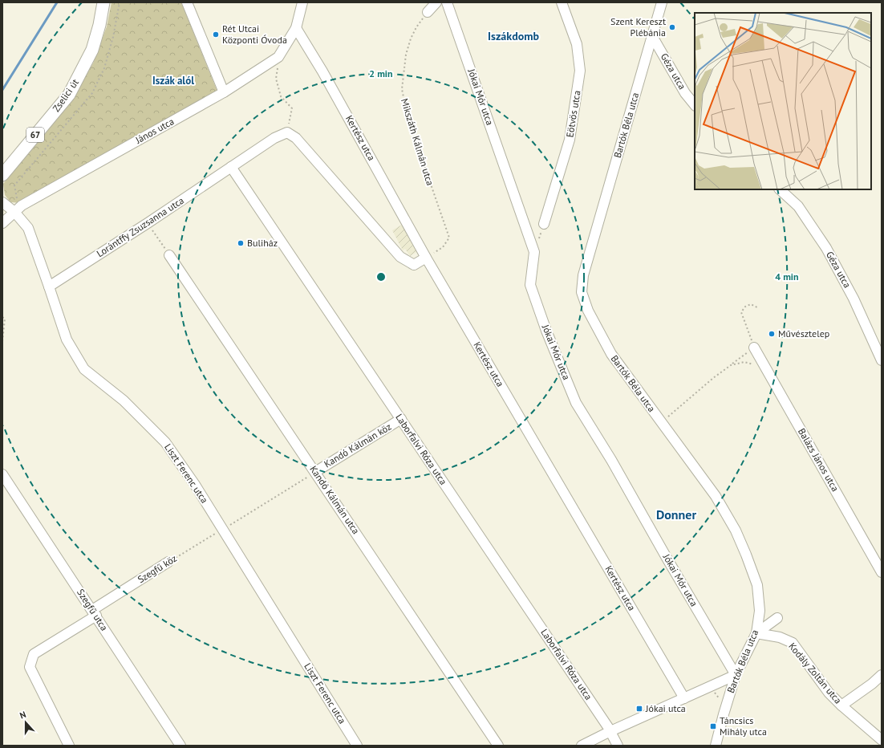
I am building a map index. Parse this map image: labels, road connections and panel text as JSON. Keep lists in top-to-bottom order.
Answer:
{
  "streets": {
    "main road": ["Zselici út", "67"],
    "street": [
      "Géza utca",
      "Jókai Mór utca",
      "Eötvös utca",
      "Bartók Béla utca",
      "János utca",
      "Kertész utca",
      "Lorántffy Zsuzsanna utca",
      "Kandó Kálmán köz",
      "Laborfalvi Róza utca",
      "Balázs János utca",
      "Liszt Ferenc utca",
      "Kandó Kálmán utca",
      "Szegfű köz",
      "Szegfű utca",
      "Kodály Zoltán utca"
    ],
    "path": ["Mikszáth Kálmán utca"]
  },
  "crossings": [
    ["Géza utca", "Bartók Béla utca"],
    ["Jókai Mór utca", "Bartók Béla utca"],
    ["Bartók Béla utca", "Kodály Zoltán utca"],
    ["János utca", "Kertész utca"],
    ["János utca", "Liszt Ferenc utca"],
    ["Kertész utca", "Mikszáth Kálmán utca"],
    ["Lorántffy Zsuzsanna utca", "Laborfalvi Róza utca"],
    ["Lorántffy Zsuzsanna utca", "Liszt Ferenc utca"],
    ["Kandó Kálmán köz", "Laborfalvi Róza utca"],
    ["Kandó Kálmán köz", "Kandó Kálmán utca"],
    ["Kandó Kálmán köz", "Szegfű köz"],
    ["Liszt Ferenc utca", "Szegfű köz"],
    ["Kandó Kálmán utca", "Szegfű köz"],
    ["Szegfű köz", "Szegfű utca"]
  ],
  "districts": ["Iszákdomb", "Iszák alól", "Donner"],
  "places": {
    "other": [
      "Szent Kereszt Plébánia",
      "Rét Utcai Központi Óvoda",
      "Buliház",
      "Művésztelep"
    ],
    "transit": ["Jókai utca", "Táncsics Mihály utca"]
  },
  "north": "top",
  "rings": ["2 min", "4 min"]
}
